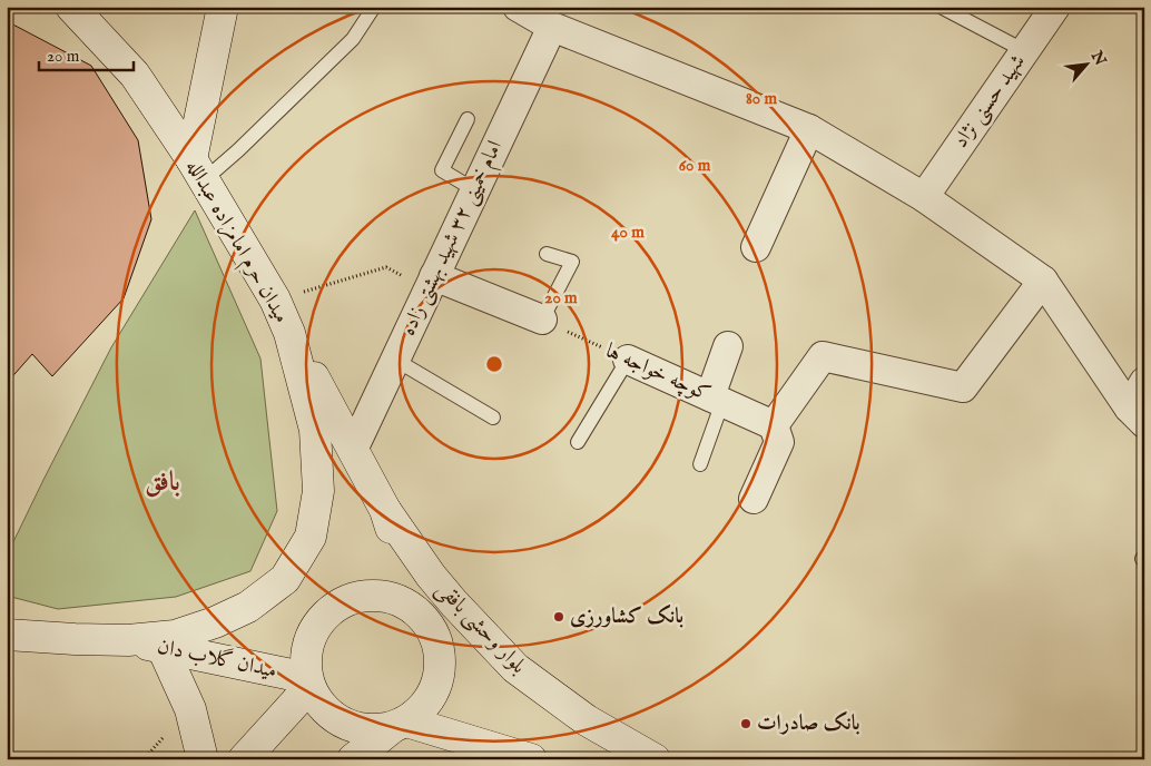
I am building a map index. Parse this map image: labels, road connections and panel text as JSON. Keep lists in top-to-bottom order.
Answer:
{
  "streets": {
    "main road": ["میدان حرم امامزاده عبدالله", "بلوار وحشی بافقی", "میدان گلاب دان"],
    "street": ["شهید حسنی نژاد", "امام خمینی ۳۲ شهید بهشتی زاده", "کوچه خواجه ها"]
  },
  "crossings": [
    ["امام خمینی ۳۲ شهید بهشتی زاده", "بلوار وحشی بافقی"],
    ["میدان حرم امامزاده عبدالله", "بلوار وحشی بافقی"],
    ["میدان حرم امامزاده عبدالله", "میدان گلاب دان"],
    ["بلوار وحشی بافقی", "میدان گلاب دان"]
  ],
  "districts": ["بافق"],
  "places": ["بانک کشاورزی", "بانک صادرات"],
  "scale_bar": "20 m",
  "north": "top right",
  "rings": [
    "80 m",
    "60 m",
    "40 m",
    "20 m"
  ]
}
